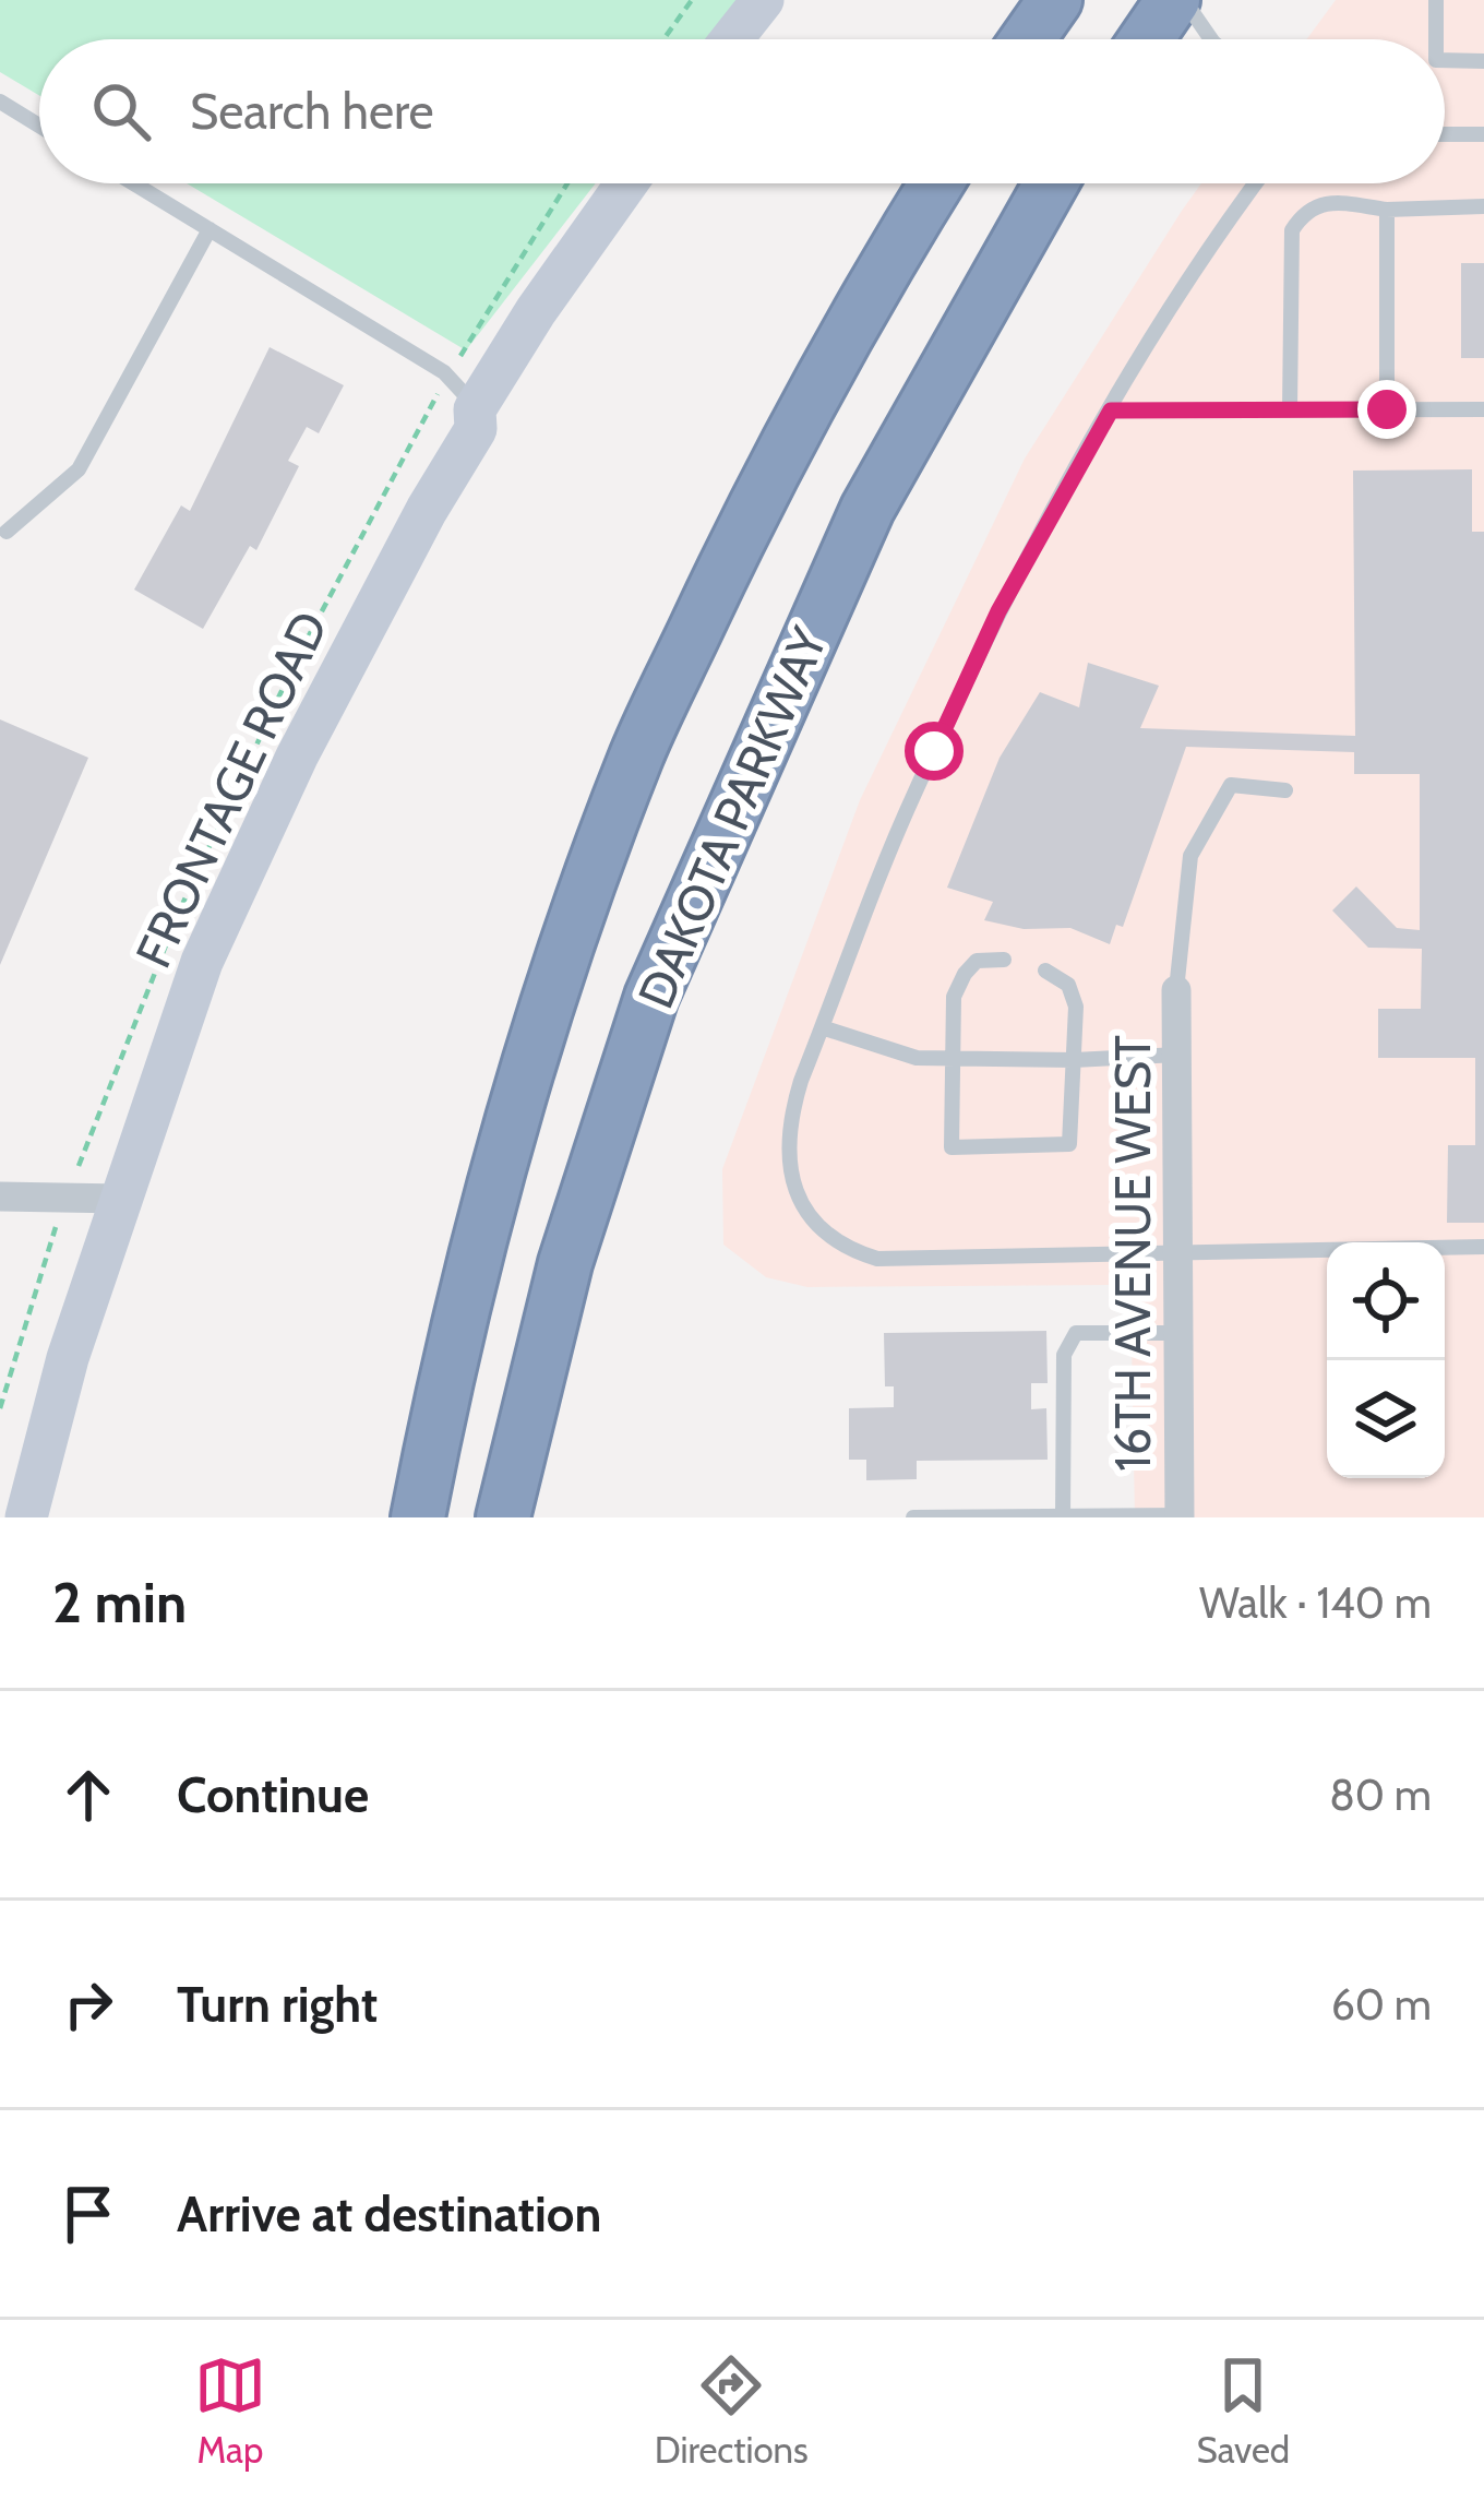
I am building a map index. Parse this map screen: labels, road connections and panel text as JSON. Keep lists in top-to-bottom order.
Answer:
{
  "streets": {
    "highway": ["DAKOTA PARKWAY"],
    "street": ["FRONTAGE ROAD", "16TH AVENUE WEST"]
  },
  "page": {
    "search": "Search here",
    "heading": ["2 min", "Walk · 140 m"],
    "list": [
      ["Continue", "80 m"],
      ["Turn right", "60 m"],
      "Arrive at destination"
    ],
    "nav": ["Map", "Directions", "Saved"]
  }
}
